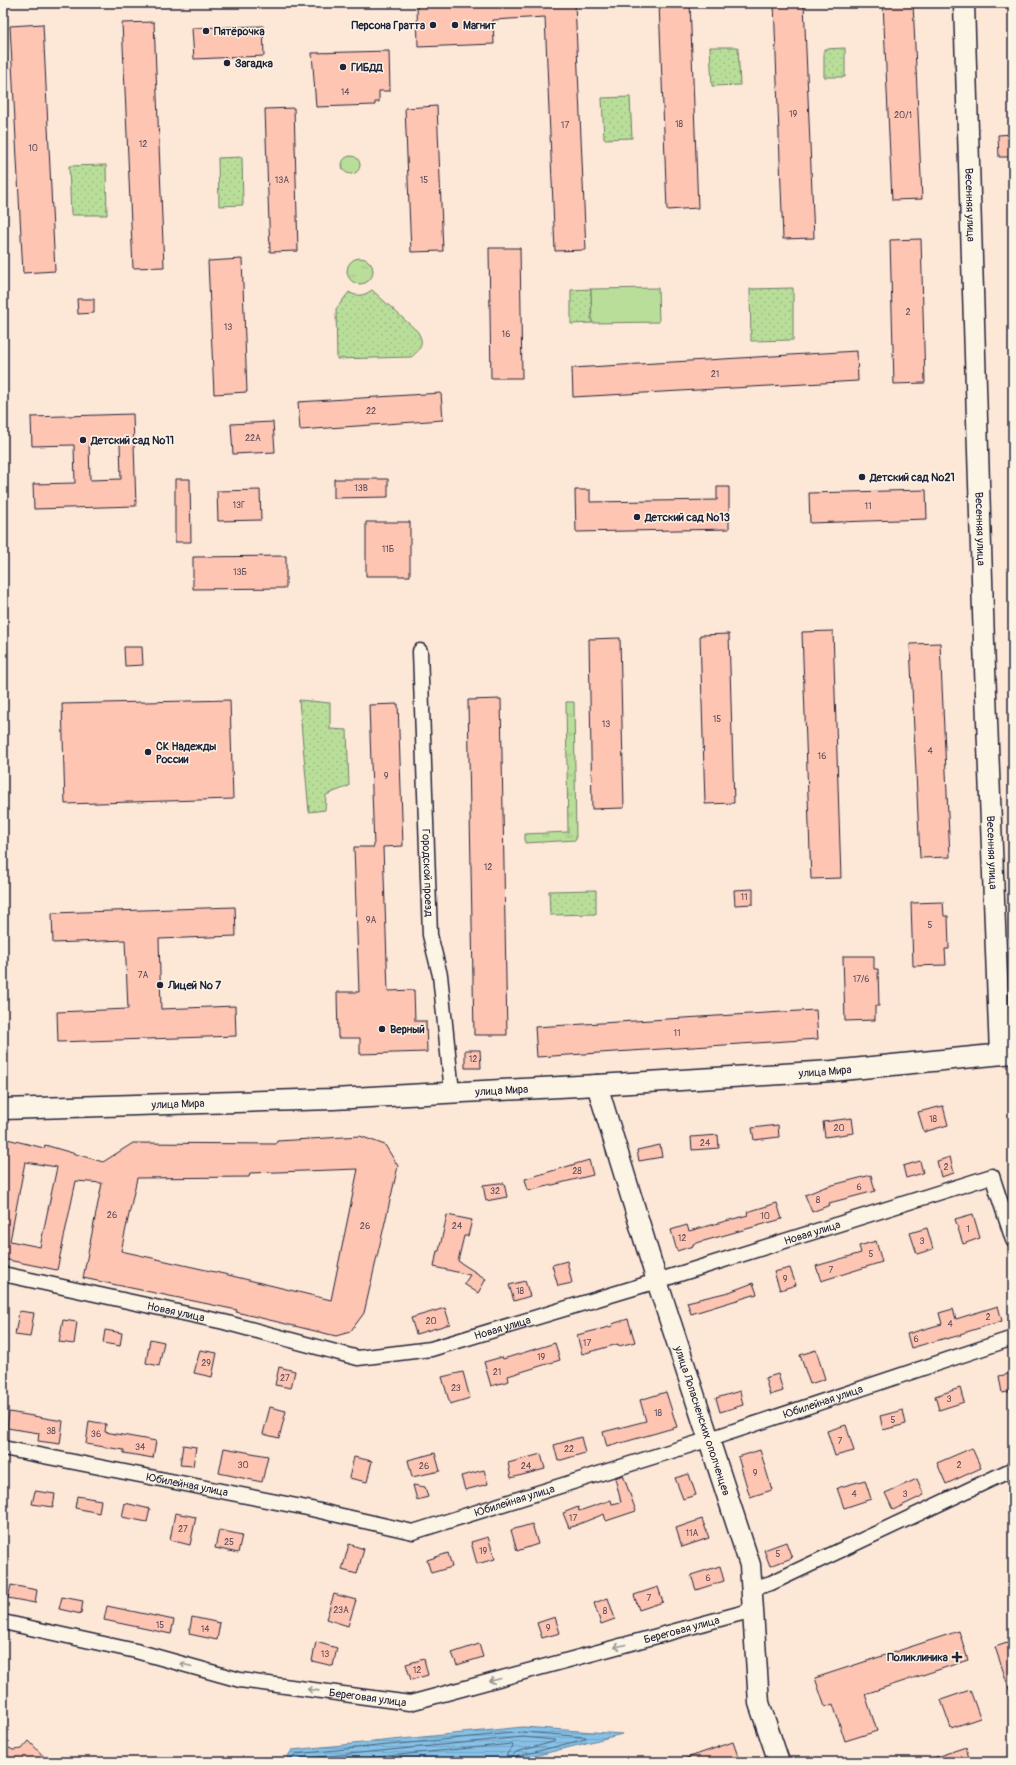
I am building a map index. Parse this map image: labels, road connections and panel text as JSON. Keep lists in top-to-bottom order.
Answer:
{
  "streets": {
    "street": [
      "Весенняя улица",
      "Городской проезд",
      "улица Мира",
      "Новая улица",
      "Юбилейная улица",
      "улица Лопасненских ополченцев",
      "Береговая улица"
    ]
  },
  "crossings": [
    ["Весенняя улица", "улица Мира"],
    ["Городской проезд", "улица Мира"],
    ["улица Мира", "улица Лопасненских ополченцев"],
    ["Новая улица", "улица Лопасненских ополченцев"],
    ["Юбилейная улица", "улица Лопасненских ополченцев"],
    ["улица Лопасненских ополченцев", "Береговая улица"]
  ],
  "one_way": ["Береговая улица"],
  "places": {
    "other": [
      "Персона Гратта",
      "Магнит",
      "Пятёрочка",
      "Загадка",
      "ГИБДД",
      "Детский сад №11",
      "Детский сад №21",
      "Детский сад №13",
      "СК Надежды России",
      "Лицей № 7",
      "Верный"
    ],
    "health": ["Поликлиника"]
  },
  "house_numbers": [
    "14",
    "19",
    "20/1",
    "18",
    "17",
    "12",
    "10",
    "13А",
    "15",
    "2",
    "13",
    "16",
    "21",
    "22",
    "22А",
    "13В",
    "13Г",
    "11",
    "11Б",
    "13Б",
    "15",
    "13",
    "4",
    "16",
    "9",
    "12",
    "11",
    "9А",
    "5",
    "7А",
    "17/6",
    "11",
    "12",
    "18",
    "20",
    "24",
    "2",
    "28",
    "6",
    "32",
    "8",
    "26",
    "10",
    "26",
    "24",
    "1",
    "12",
    "3",
    "5",
    "7",
    "9",
    "18",
    "2",
    "20",
    "4",
    "6",
    "17",
    "19",
    "29",
    "21",
    "27",
    "23",
    "3",
    "18",
    "5",
    "38",
    "36",
    "7",
    "34",
    "22",
    "30",
    "2",
    "26",
    "24",
    "9",
    "4",
    "3",
    "17",
    "27",
    "11А",
    "25",
    "19",
    "5",
    "6",
    "7",
    "23А",
    "8",
    "15",
    "9",
    "14",
    "13",
    "12"
  ]
}
